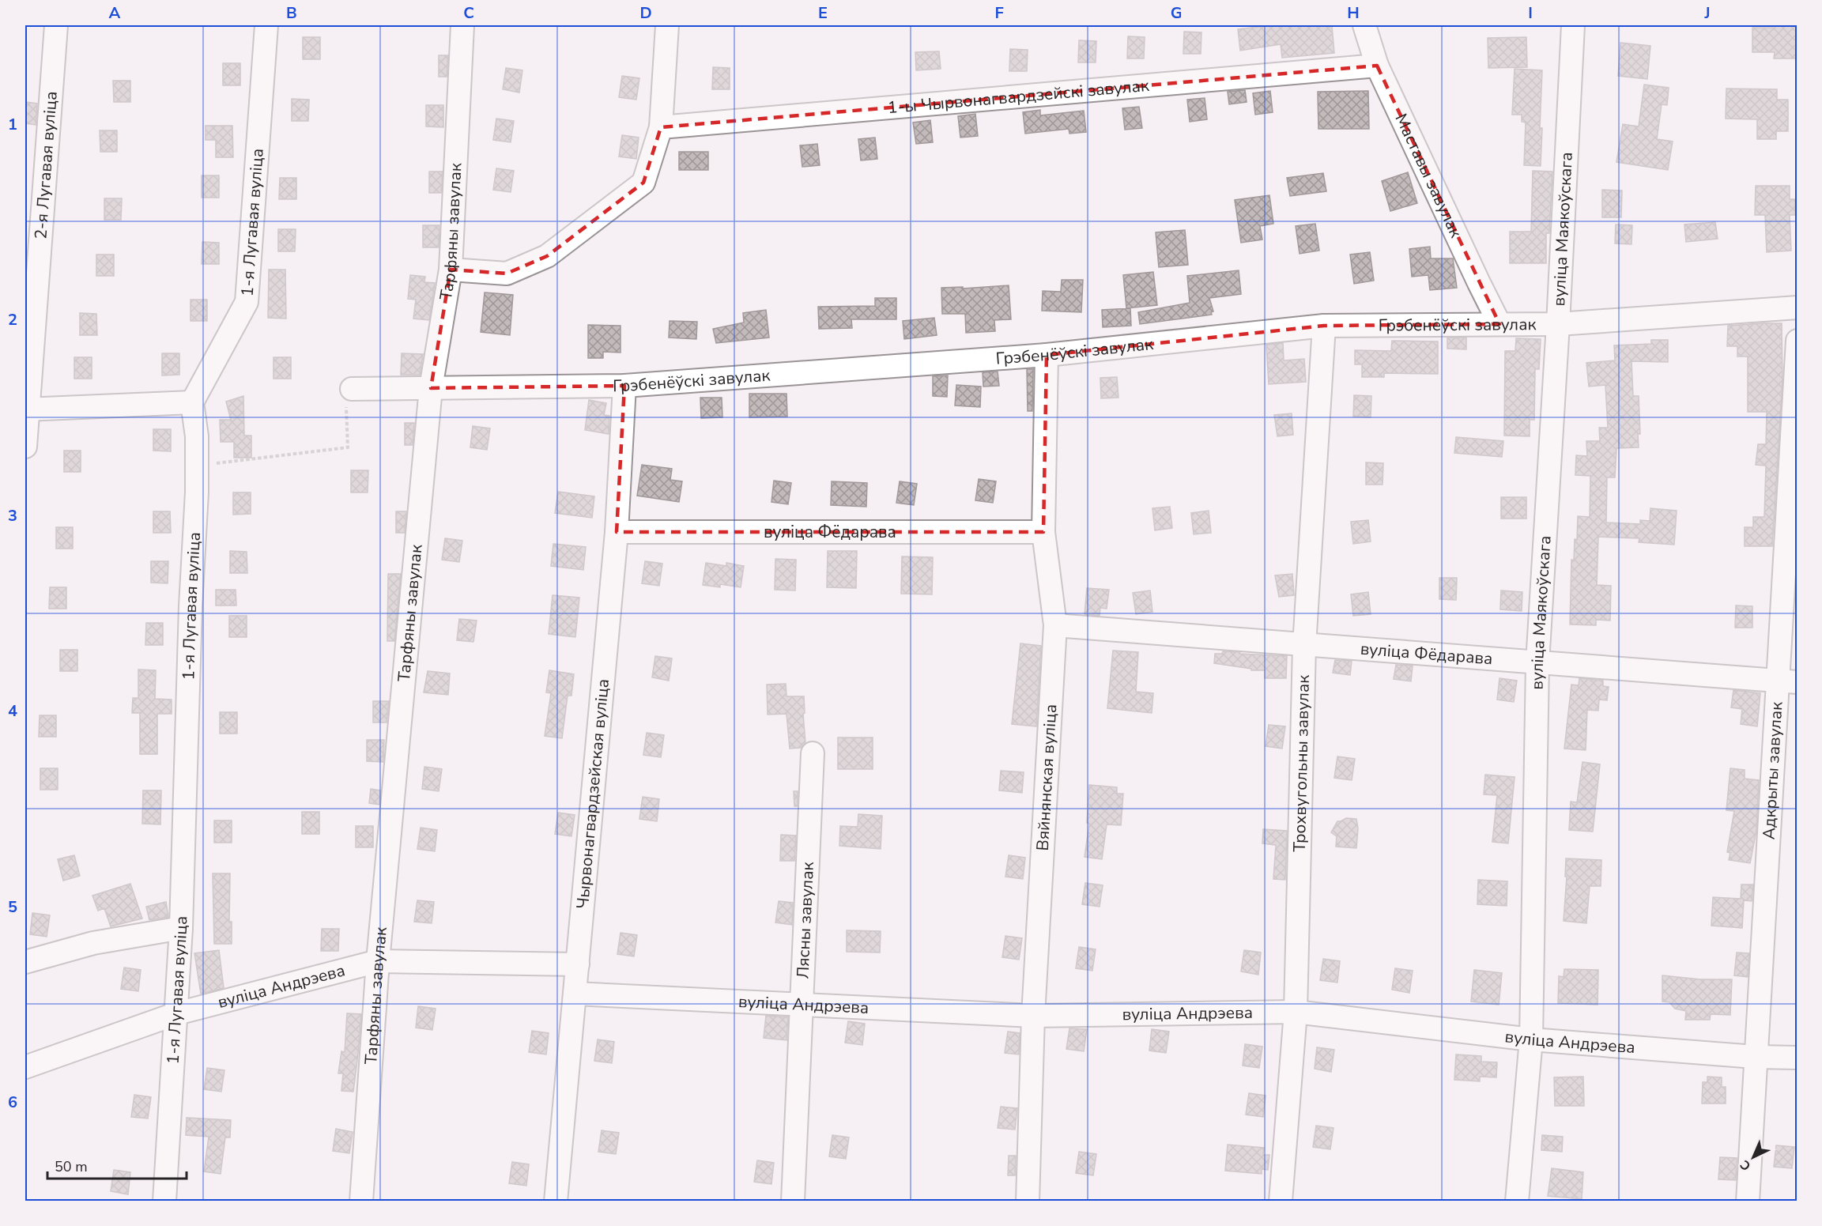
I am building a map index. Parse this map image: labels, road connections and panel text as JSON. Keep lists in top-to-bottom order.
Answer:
{
  "streets": {
    "street": [
      "1-ы Чырвонагвардзейскі завулак",
      "2-я Лугавая вуліца",
      "Маставы завулак",
      "1-я Лугавая вуліца",
      "вуліца Маякоўскага",
      "Тарфяны завулак",
      "Грэбенёўскі завулак",
      "вуліца Фёдарава",
      "Трохвугольны завулак",
      "Адкрыты завулак",
      "Вяйнянская вуліца",
      "Чырвонагвардзейская вуліца",
      "Лясны завулак",
      "вуліца Андрэева"
    ]
  },
  "crossings": [
    ["1-ы Чырвонагвардзейскі завулак", "Маставы завулак"],
    ["Маставы завулак", "Грэбенёўскі завулак"],
    ["1-я Лугавая вуліца", "вуліца Андрэева"],
    ["вуліца Маякоўскага", "Грэбенёўскі завулак"],
    ["вуліца Маякоўскага", "вуліца Фёдарава"],
    ["вуліца Маякоўскага", "вуліца Андрэева"],
    ["Тарфяны завулак", "Грэбенёўскі завулак"],
    ["Тарфяны завулак", "вуліца Андрэева"],
    ["Грэбенёўскі завулак", "Трохвугольны завулак"],
    ["Грэбенёўскі завулак", "Вяйнянская вуліца"],
    ["Грэбенёўскі завулак", "Чырвонагвардзейская вуліца"],
    ["вуліца Фёдарава", "Трохвугольны завулак"],
    ["вуліца Фёдарава", "Адкрыты завулак"],
    ["вуліца Фёдарава", "Вяйнянская вуліца"],
    ["вуліца Фёдарава", "Чырвонагвардзейская вуліца"],
    ["Трохвугольны завулак", "вуліца Андрэева"],
    ["Адкрыты завулак", "вуліца Андрэева"],
    ["Вяйнянская вуліца", "вуліца Андрэева"],
    ["Чырвонагвардзейская вуліца", "вуліца Андрэева"],
    ["Лясны завулак", "вуліца Андрэева"]
  ],
  "scale_bar": "50 m",
  "north": "bottom left",
  "grid": {
    "columns": [
      "A",
      "B",
      "C",
      "D",
      "E",
      "F",
      "G",
      "H",
      "I",
      "J"
    ],
    "rows": [
      "1",
      "2",
      "3",
      "4",
      "5",
      "6"
    ]
  }
}
